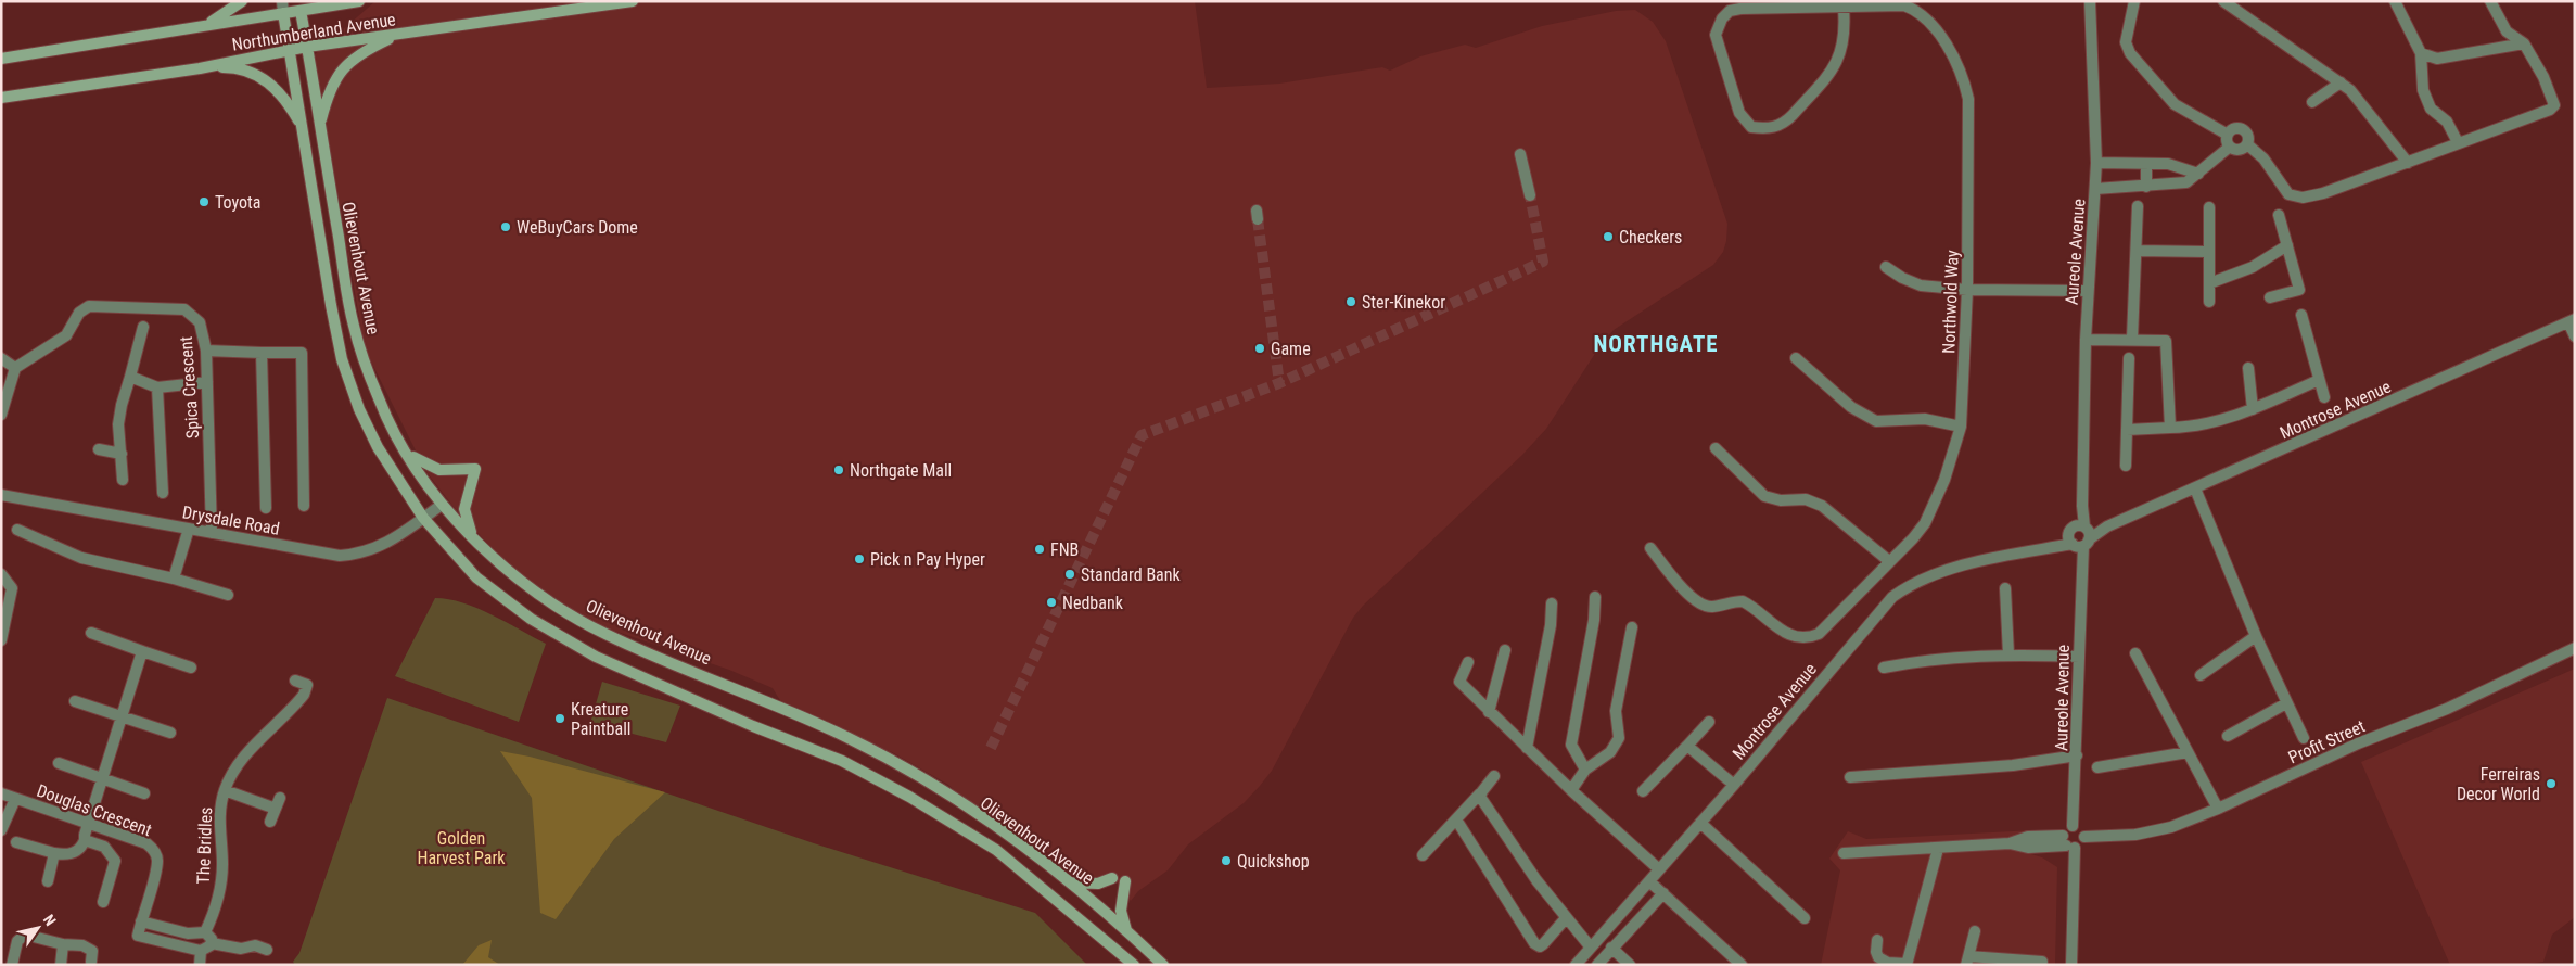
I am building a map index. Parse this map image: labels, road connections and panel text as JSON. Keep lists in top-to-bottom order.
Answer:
{
  "streets": {
    "street": [
      "Northumberland Avenue",
      "Aureole Avenue",
      "Olievenhout Avenue",
      "Northwold Way",
      "Spica Crescent",
      "Montrose Avenue",
      "Drysdale Road",
      "Profit Street",
      "Douglas Crescent",
      "The Bridles"
    ]
  },
  "crossings": [
    ["Northumberland Avenue", "Olievenhout Avenue"],
    ["Aureole Avenue", "Montrose Avenue"],
    ["Aureole Avenue", "Profit Street"],
    ["Olievenhout Avenue", "Drysdale Road"],
    ["Spica Crescent", "Drysdale Road"]
  ],
  "districts": ["NORTHGATE"],
  "parks": ["Golden Harvest Park"],
  "places": [
    "Toyota",
    "WeBuyCars Dome",
    "Checkers",
    "Ster-Kinekor",
    "Game",
    "Northgate Mall",
    "FNB",
    "Pick n Pay Hyper",
    "Standard Bank",
    "Nedbank",
    "Kreature Paintball",
    "Ferreiras Decor World",
    "Quickshop"
  ],
  "north": "top right"
}
